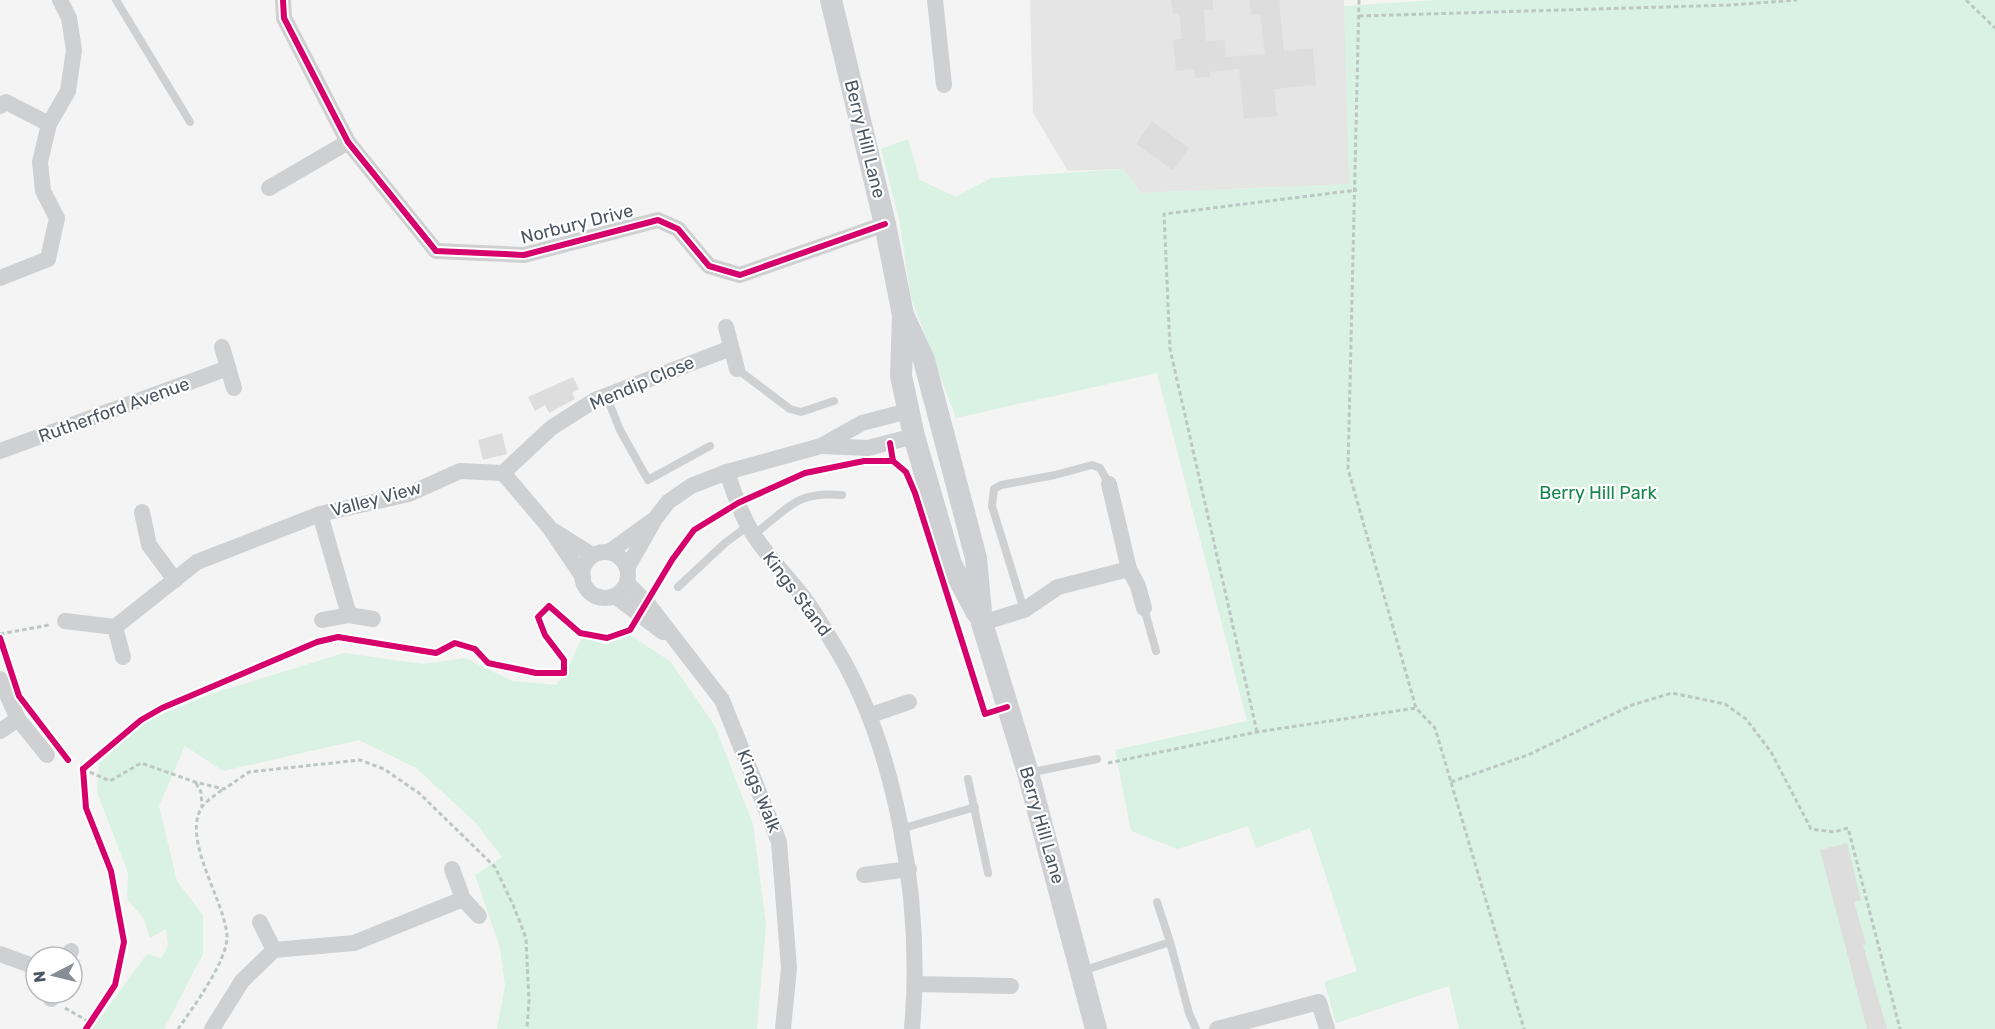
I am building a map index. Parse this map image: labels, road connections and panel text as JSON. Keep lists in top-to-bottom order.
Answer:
{
  "streets": {
    "street": [
      "Berry Hill Lane",
      "Norbury Drive",
      "Mendip Close",
      "Rutherford Avenue",
      "Valley View",
      "Kings Stand",
      "Kings Walk"
    ]
  },
  "crossings": [
    ["Berry Hill Lane", "Norbury Drive"],
    ["Mendip Close", "Valley View"]
  ],
  "parks": ["Berry Hill Park"],
  "north": "left"
}
